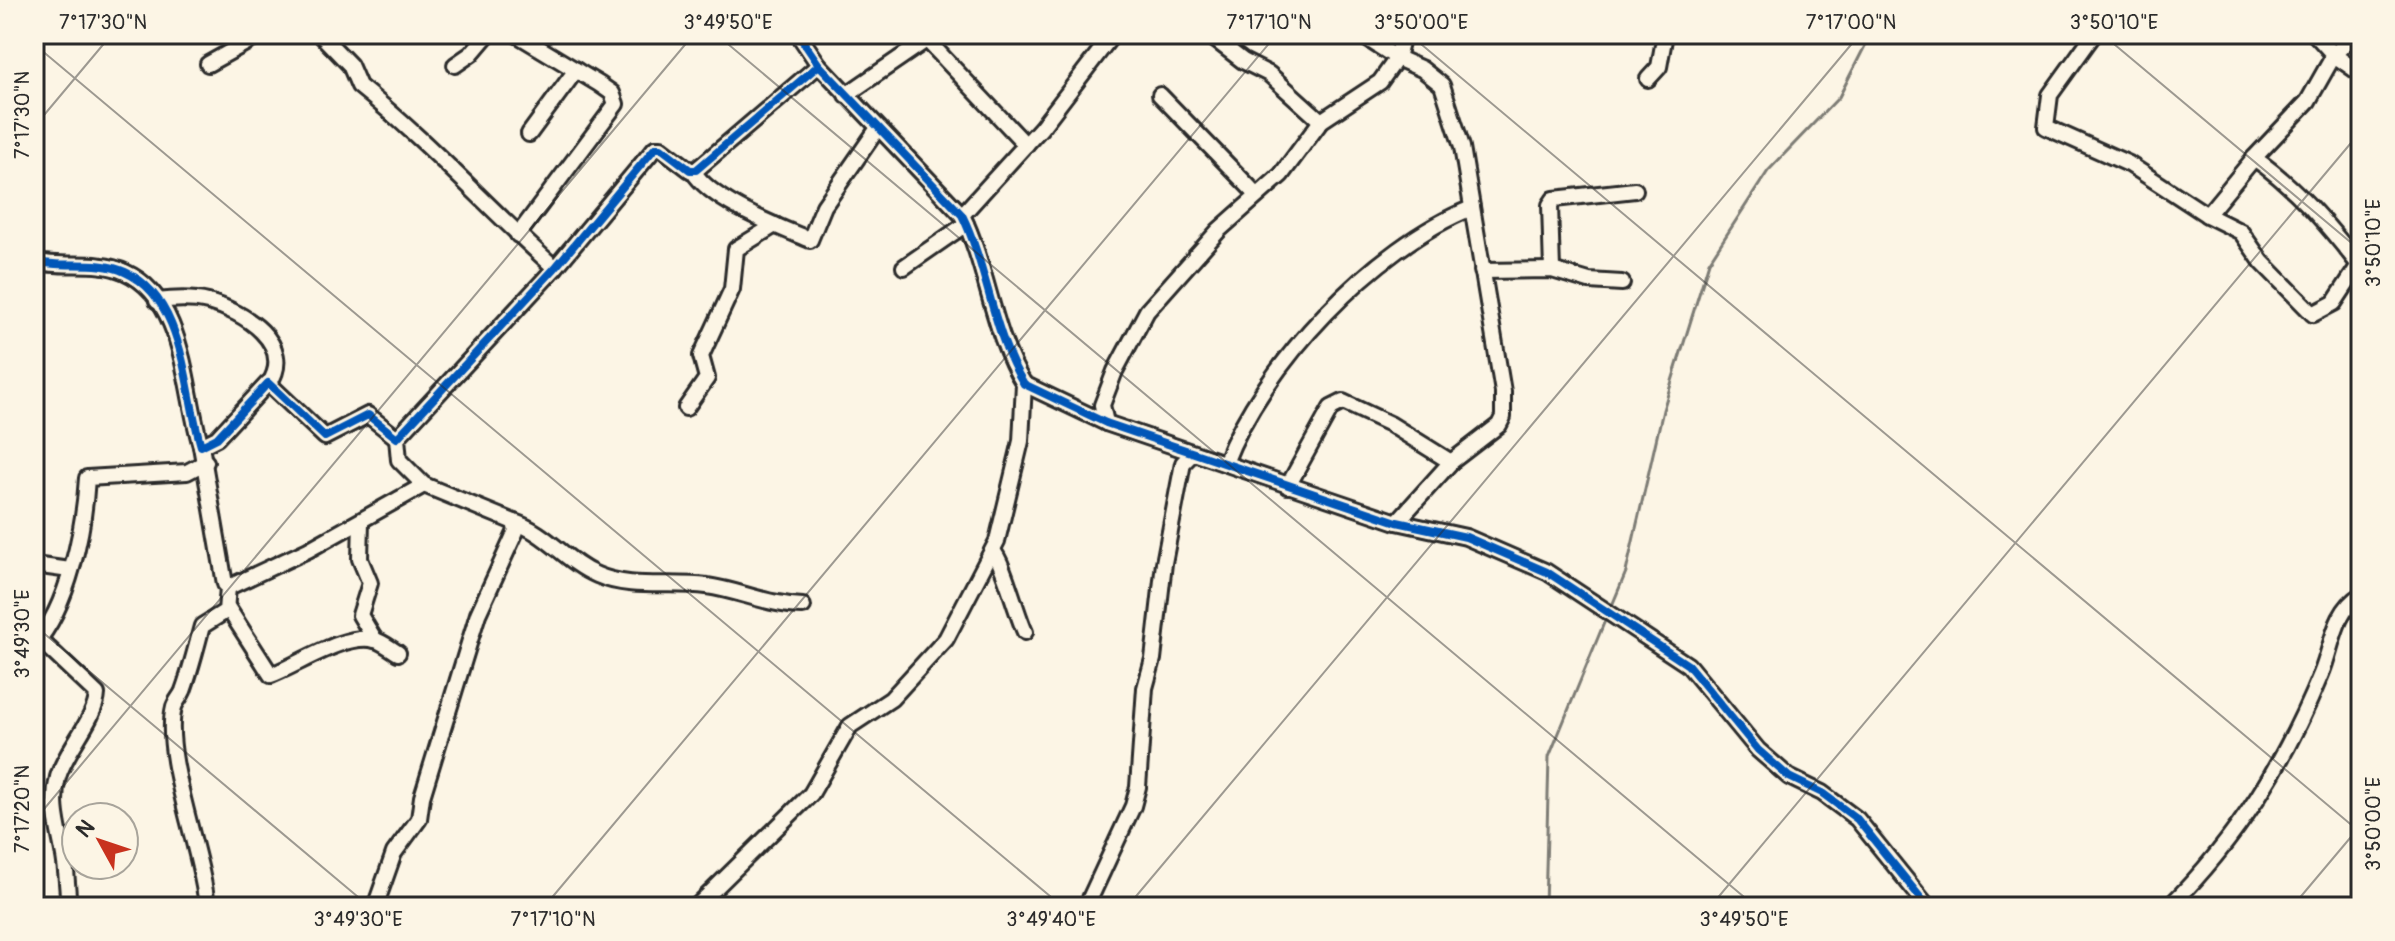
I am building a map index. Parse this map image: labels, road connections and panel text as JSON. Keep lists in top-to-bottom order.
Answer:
{
  "north": "top left",
  "coordinates": [
    "7°17'30\"N",
    "3°49'50\"E",
    "7°17'10\"N",
    "3°50'00\"E",
    "7°17'00\"N",
    "3°50'10\"E",
    "3°49'30\"E",
    "7°17'20\"N",
    "3°49'40\"E"
  ]
}
